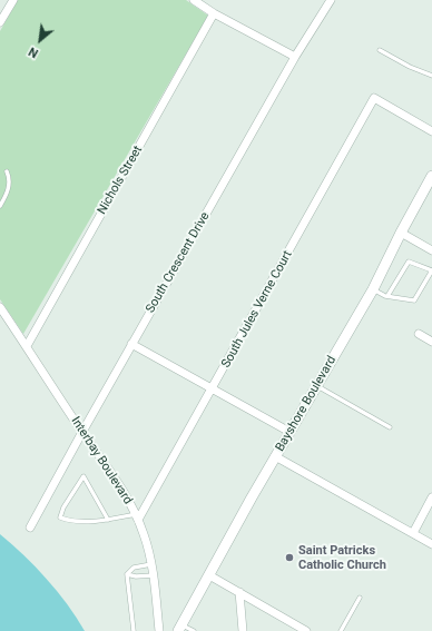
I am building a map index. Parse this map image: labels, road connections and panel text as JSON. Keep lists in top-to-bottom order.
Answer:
{
  "streets": {
    "street": [
      "Nichols Street",
      "South Crescent Drive",
      "South Jules Verne Court",
      "Bayshore Boulevard",
      "Interbay Boulevard"
    ]
  },
  "crossings": [
    ["Nichols Street", "Interbay Boulevard"],
    ["South Crescent Drive", "Interbay Boulevard"],
    ["South Jules Verne Court", "Interbay Boulevard"]
  ],
  "places": ["Saint Patricks Catholic Church"],
  "north": "bottom left"
}
